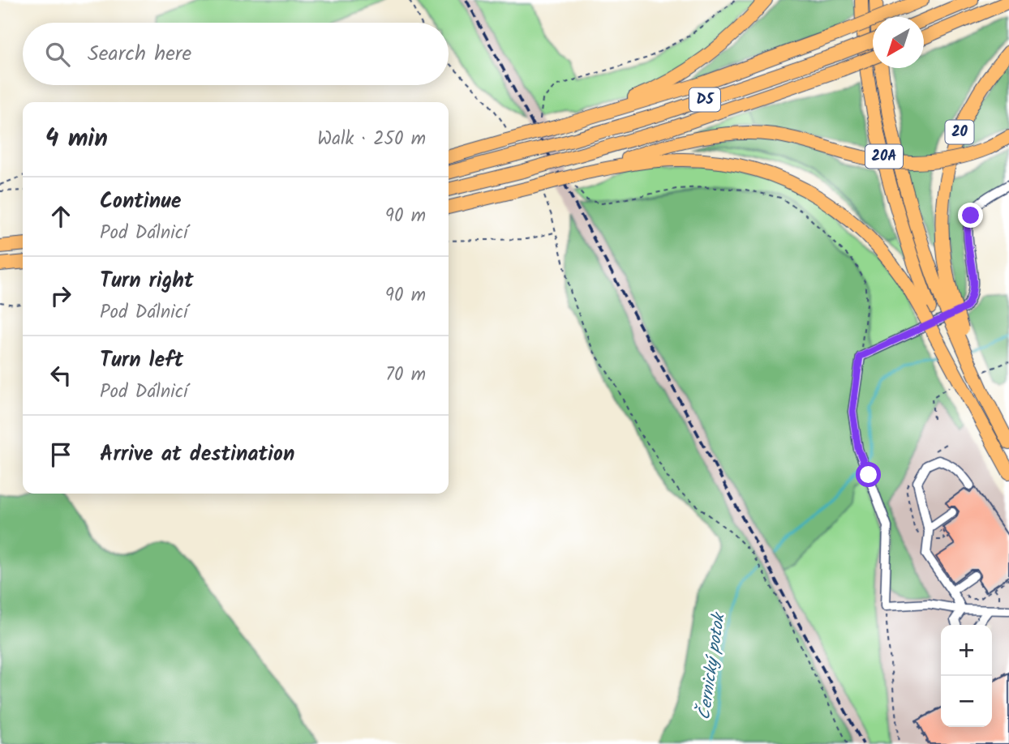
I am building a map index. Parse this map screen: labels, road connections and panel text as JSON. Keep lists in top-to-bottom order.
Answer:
{
  "streets": {
    "highway": ["D5", "20", "20A"]
  },
  "water": ["Černický potok"],
  "north": "bottom left",
  "page": {
    "search": "Search here",
    "heading": ["4 min", "Walk · 250 m"],
    "list": [
      ["Continue", "Pod Dálnicí", "90 m"],
      ["Turn right", "Pod Dálnicí", "90 m"],
      ["Turn left", "Pod Dálnicí", "70 m"],
      "Arrive at destination"
    ],
    "map_buttons": ["+", "−"]
  }
}
